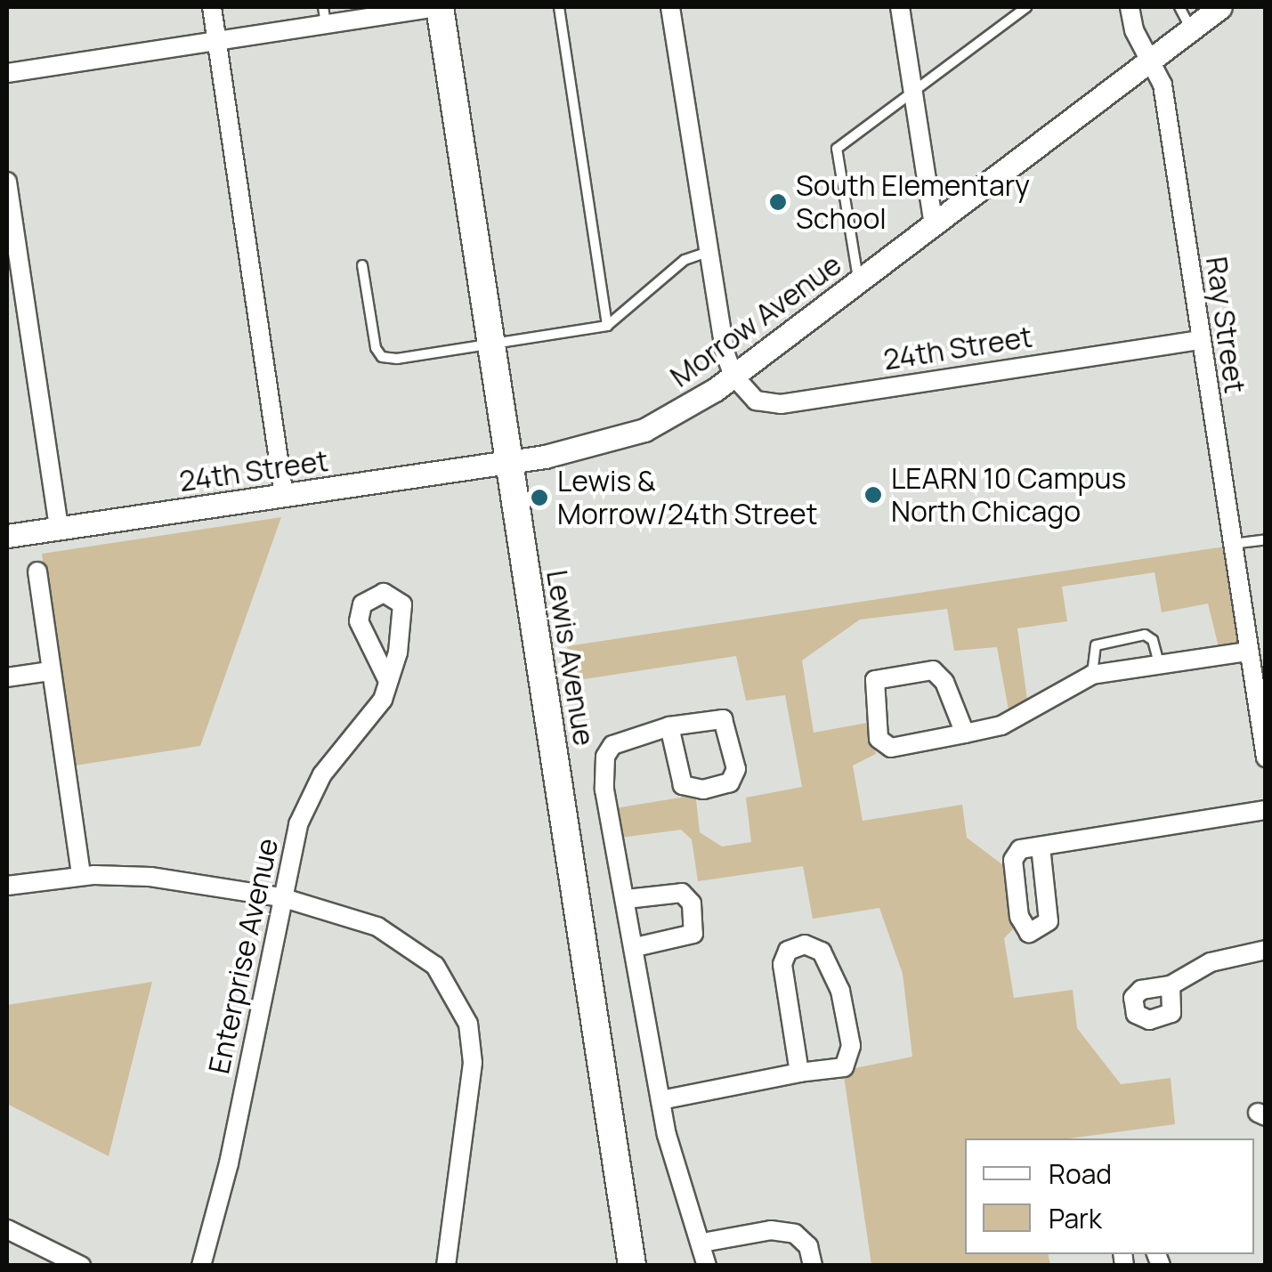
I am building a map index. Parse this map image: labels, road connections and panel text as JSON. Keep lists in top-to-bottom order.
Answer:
{
  "streets": {
    "main road": ["Lewis Avenue"],
    "street": [
      "Morrow Avenue",
      "Ray Street",
      "24th Street",
      "Enterprise Avenue"
    ]
  },
  "crossings": [
    ["Morrow Avenue", "Ray Street"],
    ["Morrow Avenue", "24th Street"],
    ["Morrow Avenue", "Lewis Avenue"],
    ["Ray Street", "24th Street"],
    ["24th Street", "Lewis Avenue"]
  ],
  "places": ["South Elementary School", "LEARN 10 Campus North Chicago", "Lewis & Morrow/24th Street"],
  "legend": ["Road", "Park"]
}
